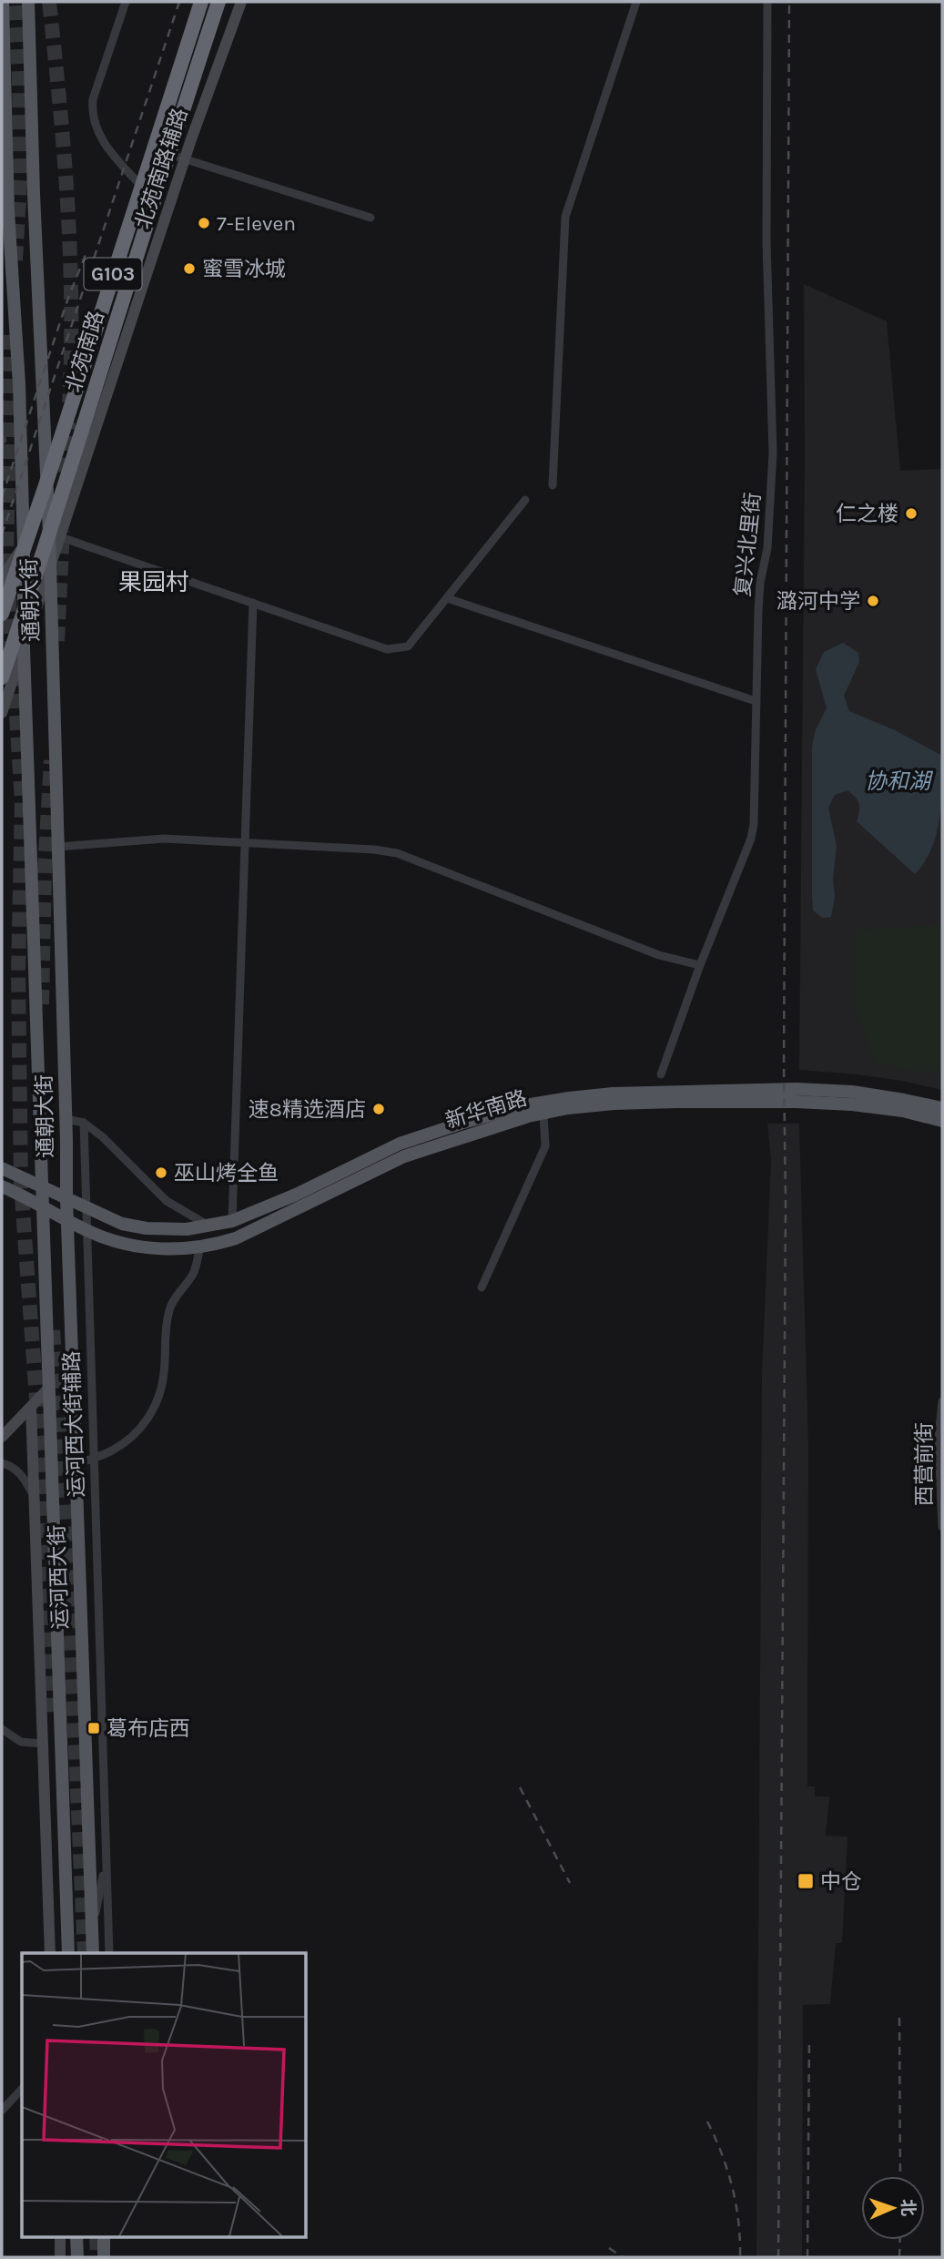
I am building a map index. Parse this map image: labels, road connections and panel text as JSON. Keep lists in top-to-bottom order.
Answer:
{
  "streets": {
    "highway": ["G103", "北苑南路"],
    "main road": ["通朝大街", "新华南路", "运河西大街"],
    "street": [
      "北苑南路辅路",
      "复兴北里街",
      "运河西大街辅路",
      "西营前街"
    ]
  },
  "crossings": [
    ["北苑南路辅路", "北苑南路"],
    ["北苑南路辅路", "通朝大街"],
    ["北苑南路", "通朝大街"],
    ["通朝大街", "新华南路"],
    ["通朝大街", "运河西大街"],
    ["新华南路", "运河西大街辅路"],
    ["新华南路", "运河西大街"]
  ],
  "districts": ["果园村"],
  "water": ["协和湖"],
  "places": {
    "other": [
      "7-Eleven",
      "蜜雪冰城",
      "仁之楼",
      "潞河中学",
      "速8精选酒店",
      "巫山烤全鱼"
    ],
    "transit": ["葛布店西", "中仓"]
  },
  "north": "right"
}
